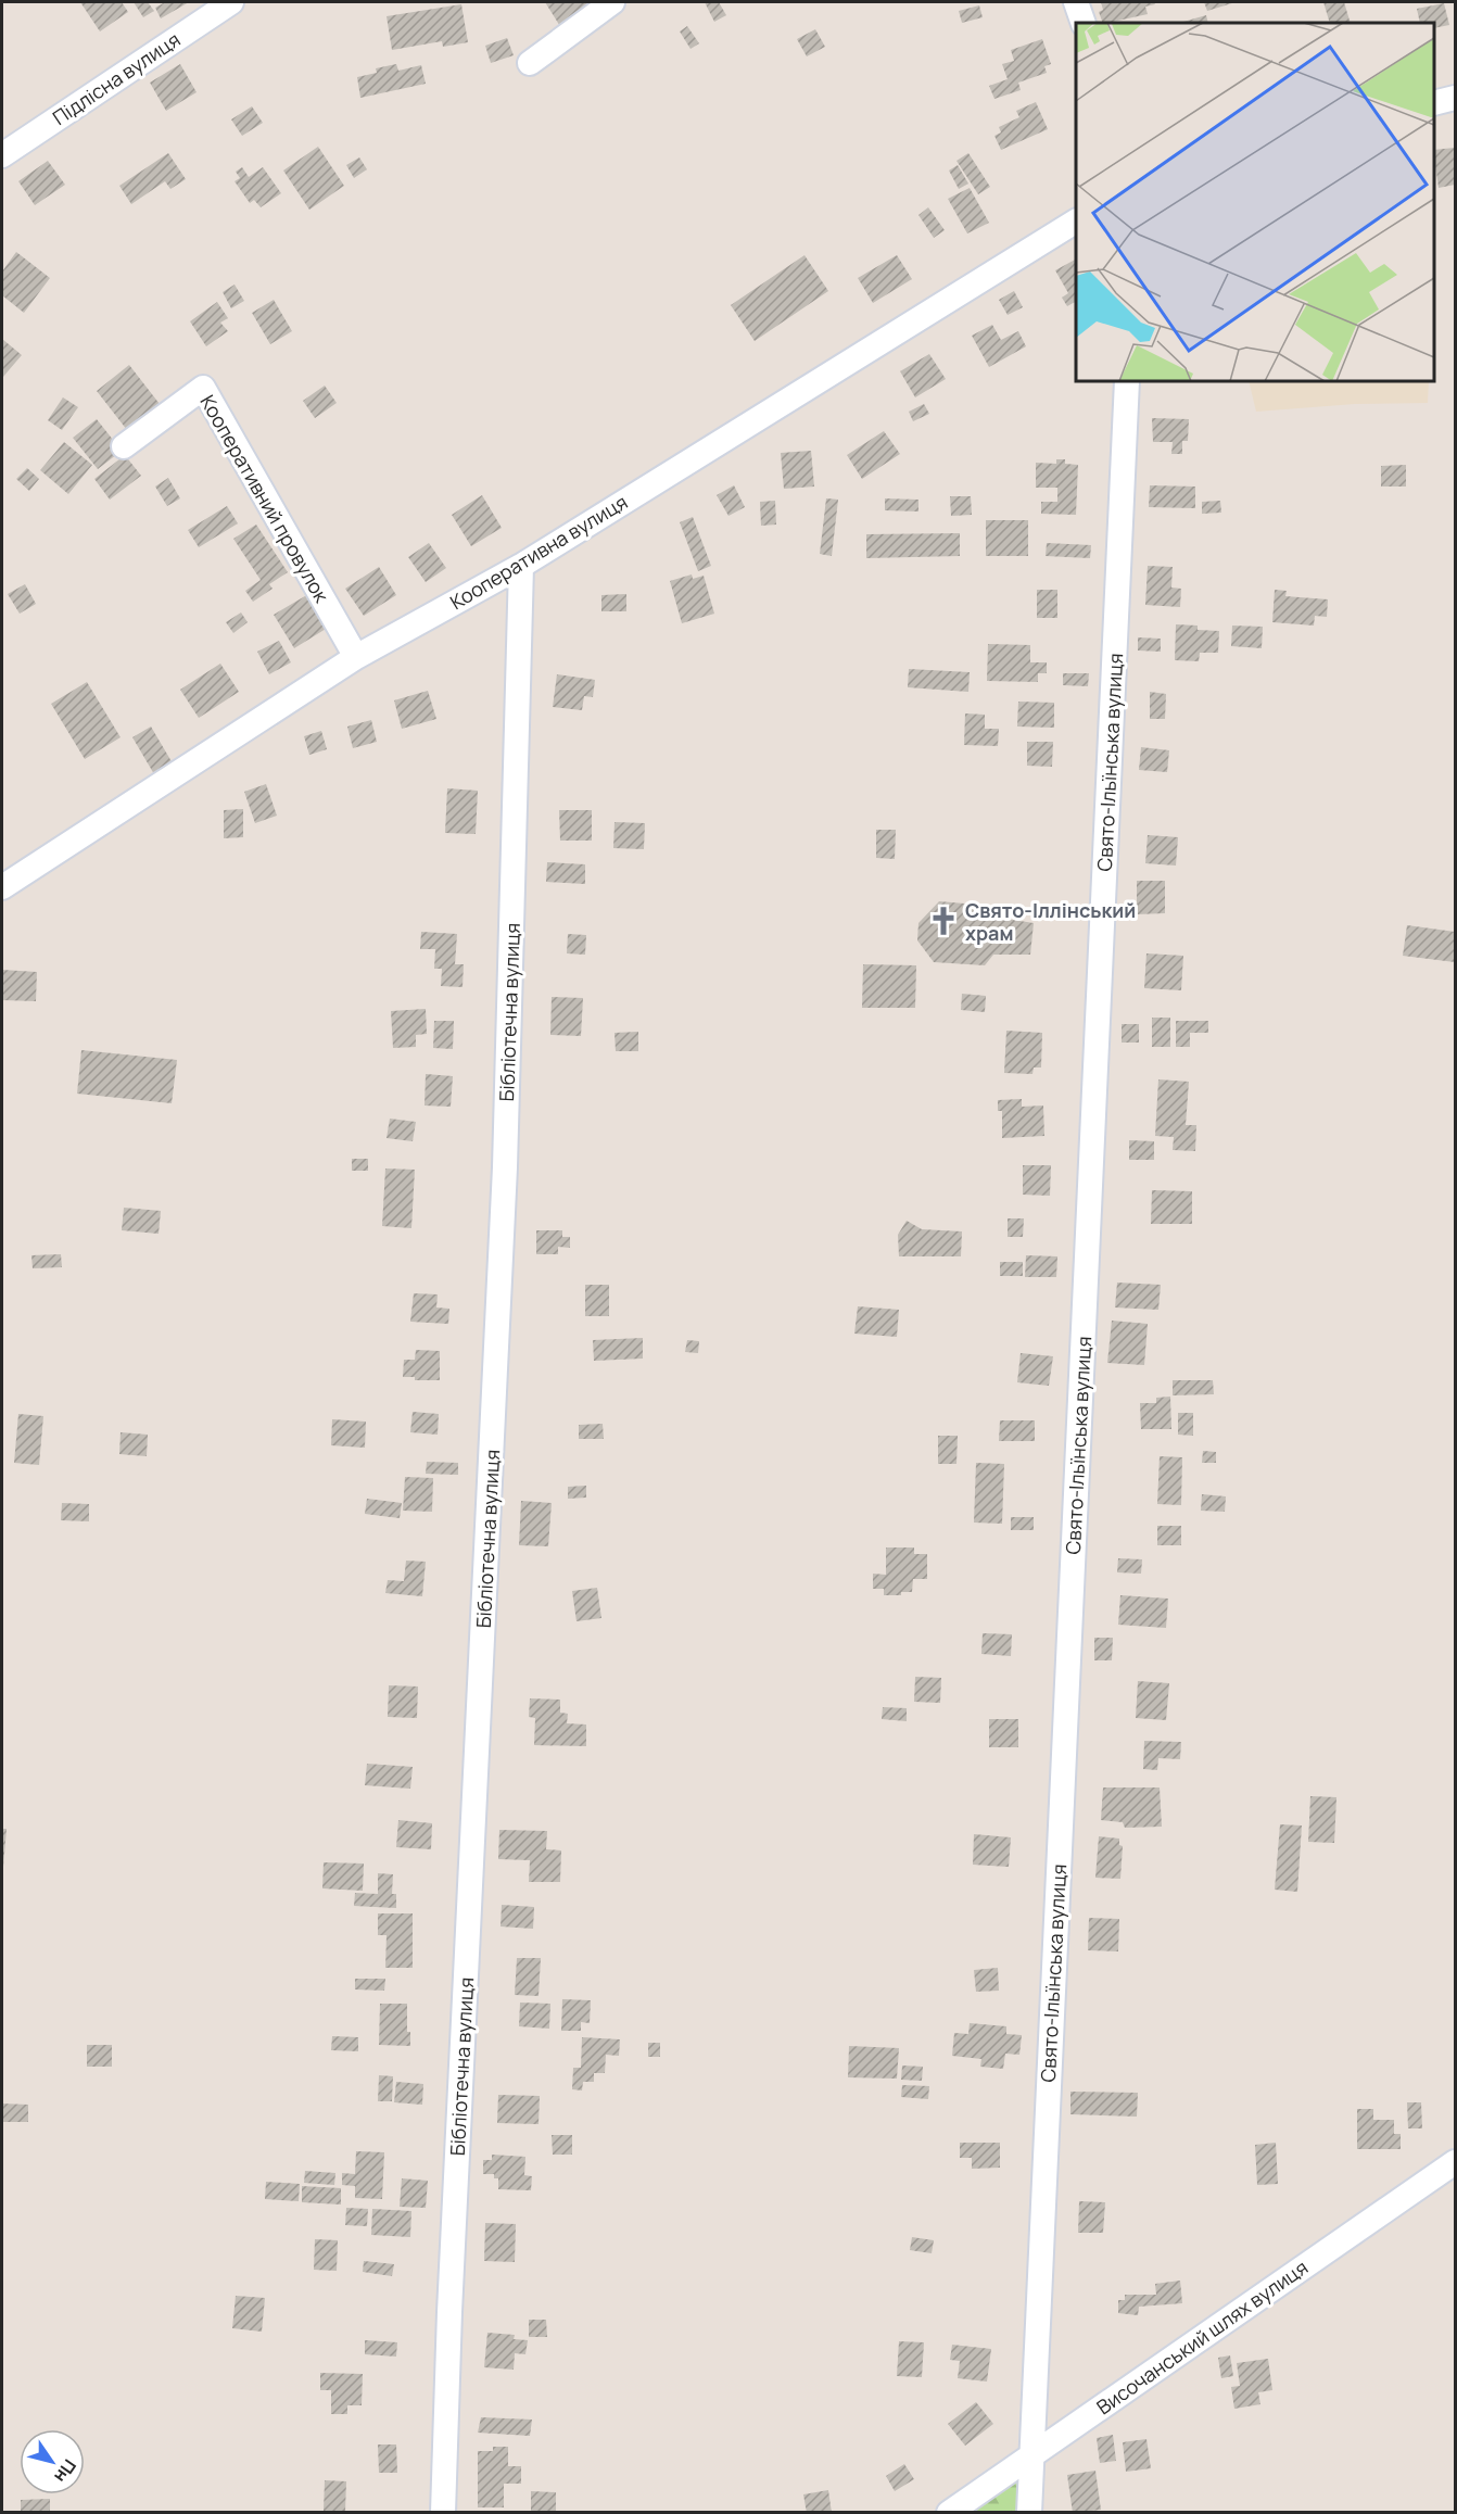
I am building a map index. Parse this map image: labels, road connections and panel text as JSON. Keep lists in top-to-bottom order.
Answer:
{
  "streets": {
    "street": [
      "Підлісна вулиця",
      "Кооперативний провулок",
      "Кооперативна вулиця",
      "Свято-Ільїнська вулиця",
      "Бібліотечна вулиця",
      "Височанський шлях вулиця"
    ]
  },
  "crossings": [
    ["Кооперативний провулок", "Кооперативна вулиця"],
    ["Кооперативна вулиця", "Бібліотечна вулиця"],
    ["Свято-Ільїнська вулиця", "Височанський шлях вулиця"]
  ],
  "places": {
    "church": ["Свято-Іллінський храм"]
  },
  "north": "bottom right"
}
